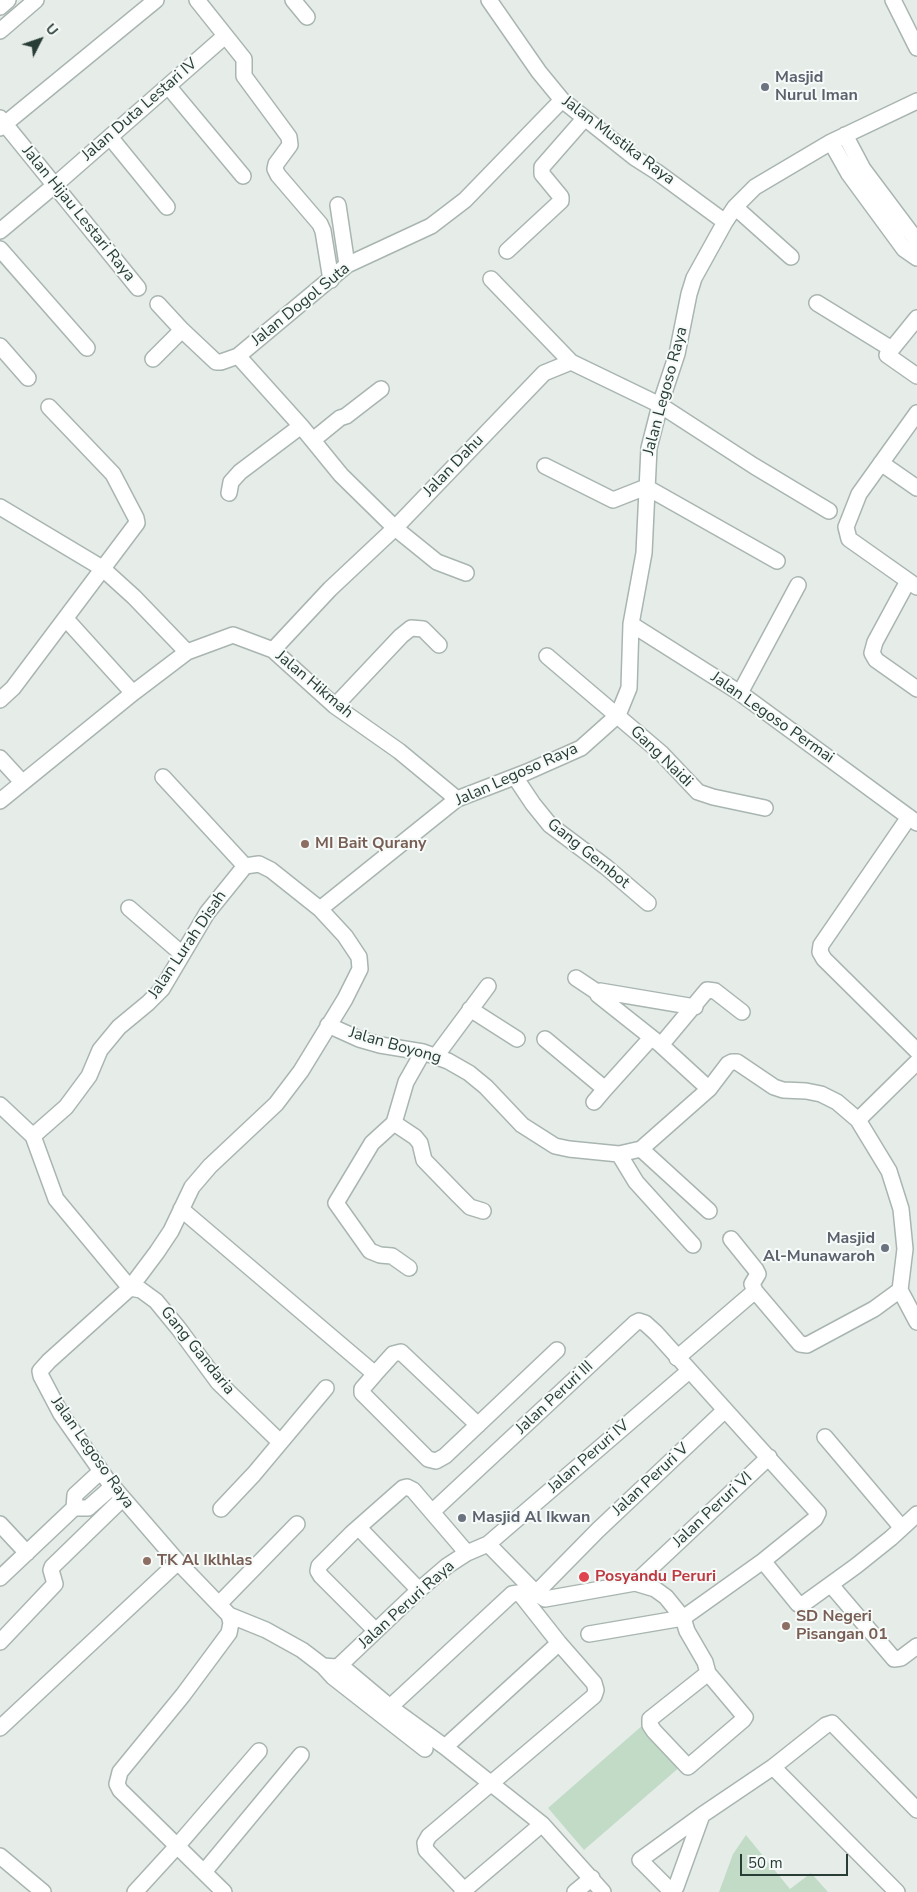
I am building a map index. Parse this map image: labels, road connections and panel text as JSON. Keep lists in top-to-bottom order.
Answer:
{
  "streets": {
    "street": [
      "Jalan Duta Lestari IV",
      "Jalan Mustika Raya",
      "Jalan Hijau Lestari Raya",
      "Jalan Dogol Suta",
      "Jalan Legoso Raya",
      "Jalan Dahu",
      "Jalan Hikmah",
      "Jalan Legoso Permai",
      "Gang Naidi",
      "Gang Gembot",
      "Jalan Lurah Disah",
      "Jalan Boyong",
      "Gang Gandaria",
      "Jalan Peruri III",
      "Jalan Peruri IV",
      "Jalan Peruri V",
      "Jalan Peruri VI",
      "Jalan Peruri Raya"
    ]
  },
  "crossings": [
    ["Jalan Duta Lestari IV", "Jalan Hijau Lestari Raya"],
    ["Jalan Mustika Raya", "Jalan Dogol Suta"],
    ["Jalan Mustika Raya", "Jalan Legoso Raya"],
    ["Jalan Legoso Raya", "Jalan Hikmah"],
    ["Jalan Legoso Raya", "Jalan Legoso Permai"],
    ["Jalan Legoso Raya", "Gang Naidi"],
    ["Jalan Legoso Raya", "Gang Gembot"],
    ["Jalan Legoso Raya", "Jalan Boyong"],
    ["Jalan Legoso Raya", "Gang Gandaria"],
    ["Jalan Dahu", "Jalan Hikmah"],
    ["Jalan Peruri III", "Jalan Peruri IV"],
    ["Jalan Peruri III", "Jalan Peruri V"],
    ["Jalan Peruri III", "Jalan Peruri VI"],
    ["Jalan Peruri IV", "Jalan Peruri Raya"]
  ],
  "places": [
    "Masjid Nurul Iman",
    "MI Bait Qurany",
    "Masjid Al-Munawaroh",
    "Masjid Al Ikwan",
    "TK Al Iklhlas",
    "Posyandu Peruri",
    "SD Negeri Pisangan 01"
  ],
  "scale_bar": "50 m",
  "north": "top right"
}
